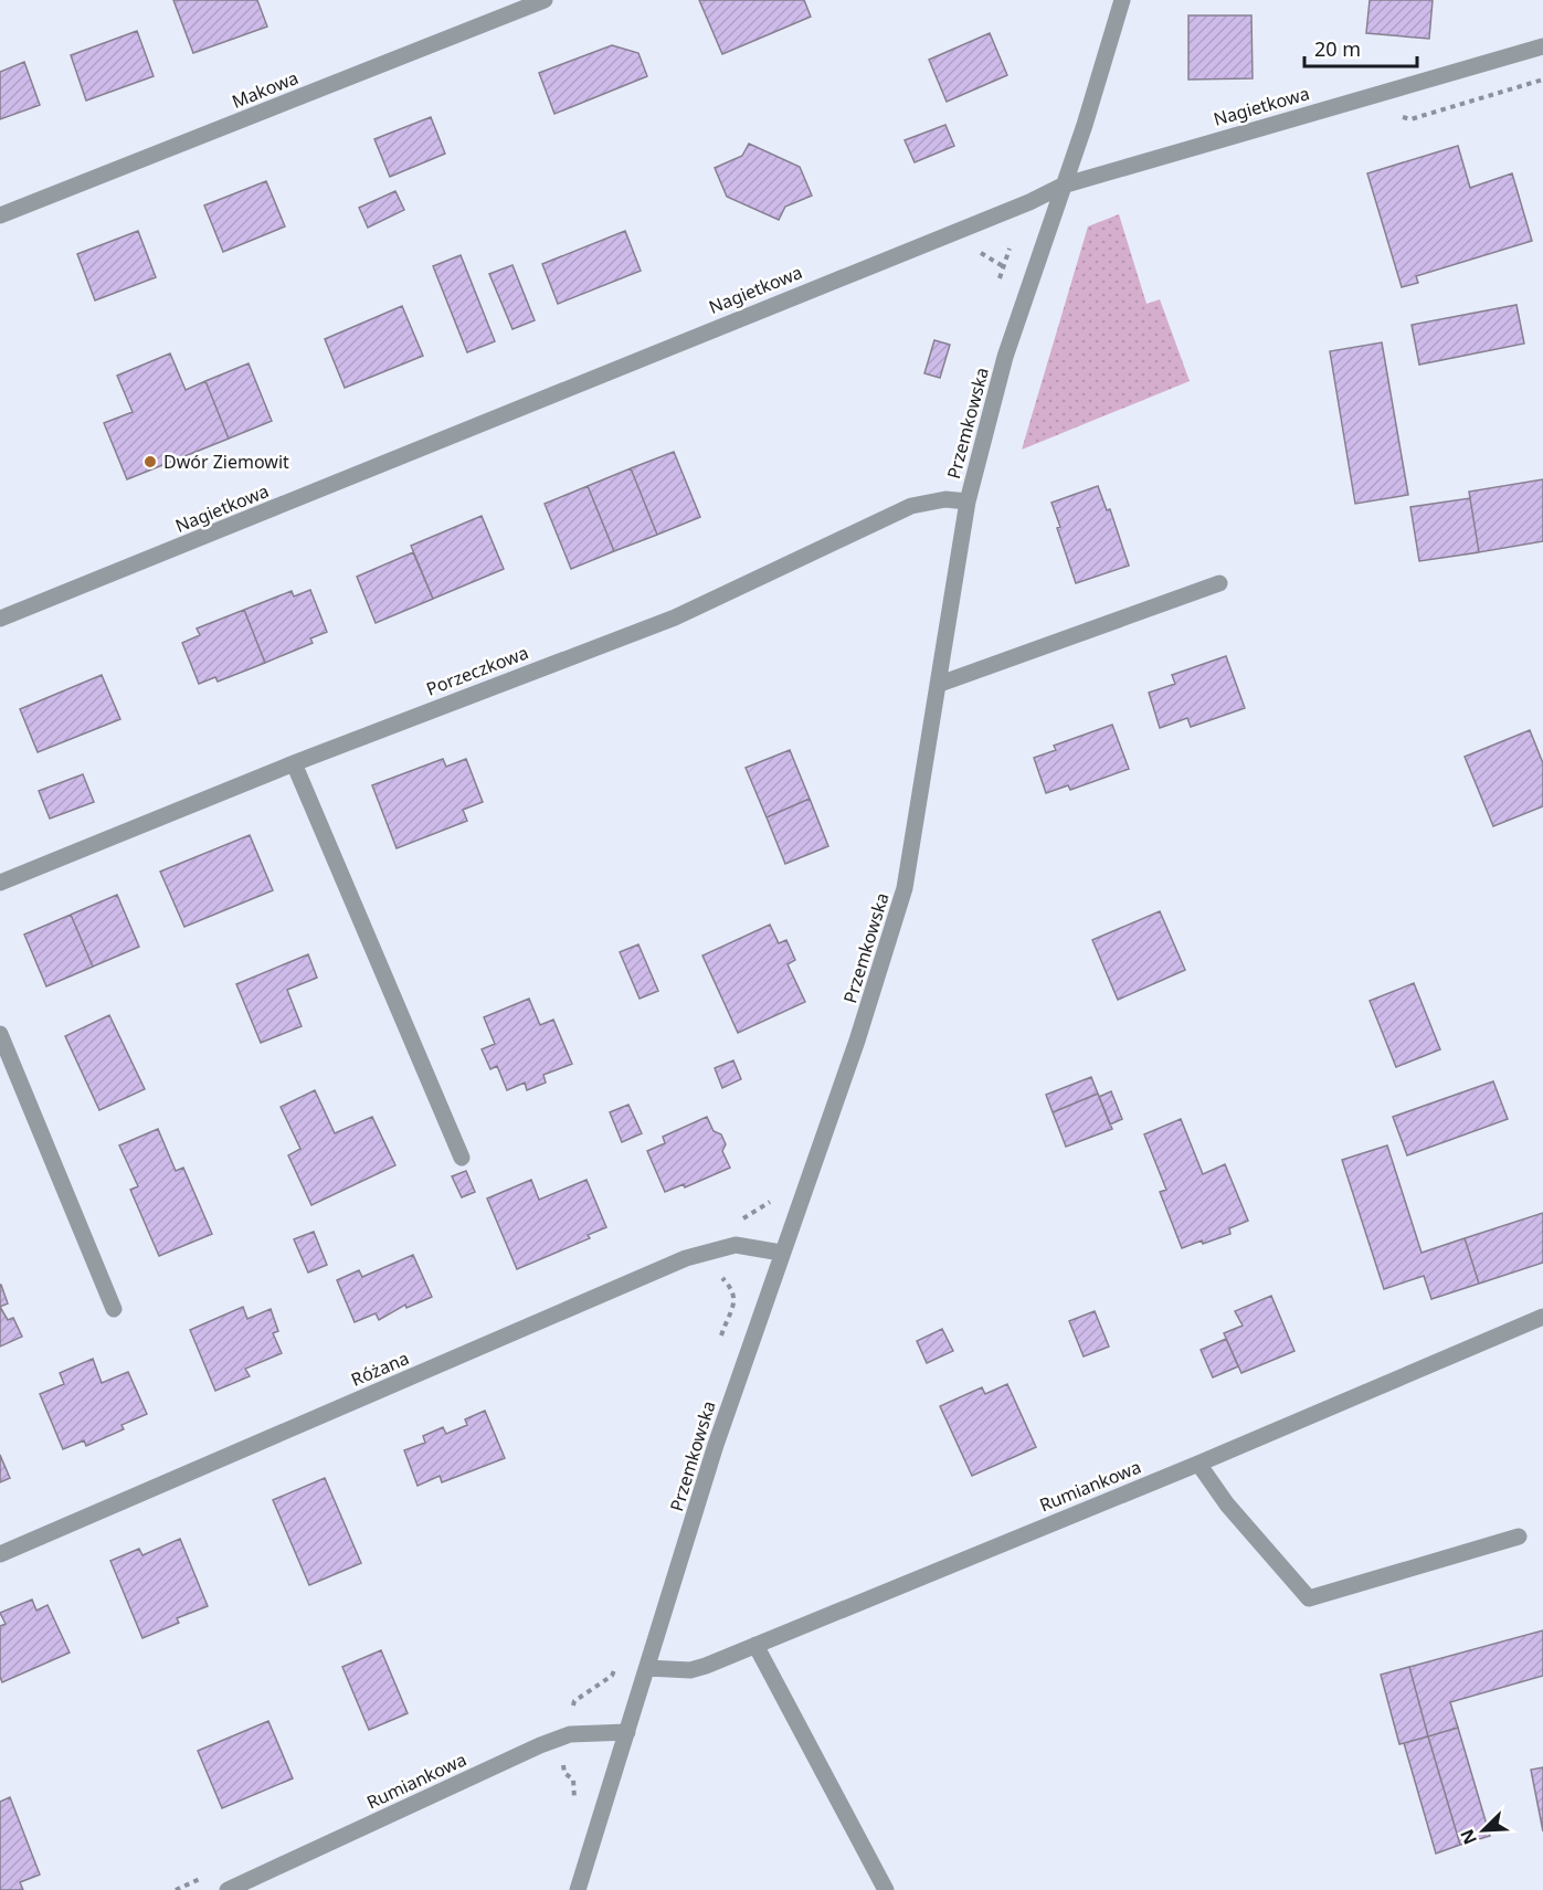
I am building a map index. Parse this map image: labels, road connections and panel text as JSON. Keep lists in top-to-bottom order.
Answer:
{
  "streets": {
    "street": [
      "Makowa",
      "Nagietkowa",
      "Przemkowska",
      "Porzeczkowa",
      "Różana",
      "Rumiankowa"
    ]
  },
  "crossings": [
    ["Nagietkowa", "Przemkowska"],
    ["Przemkowska", "Porzeczkowa"],
    ["Przemkowska", "Różana"],
    ["Przemkowska", "Rumiankowa"]
  ],
  "places": ["Dwór Ziemowit"],
  "scale_bar": "20 m",
  "north": "bottom left"
}
